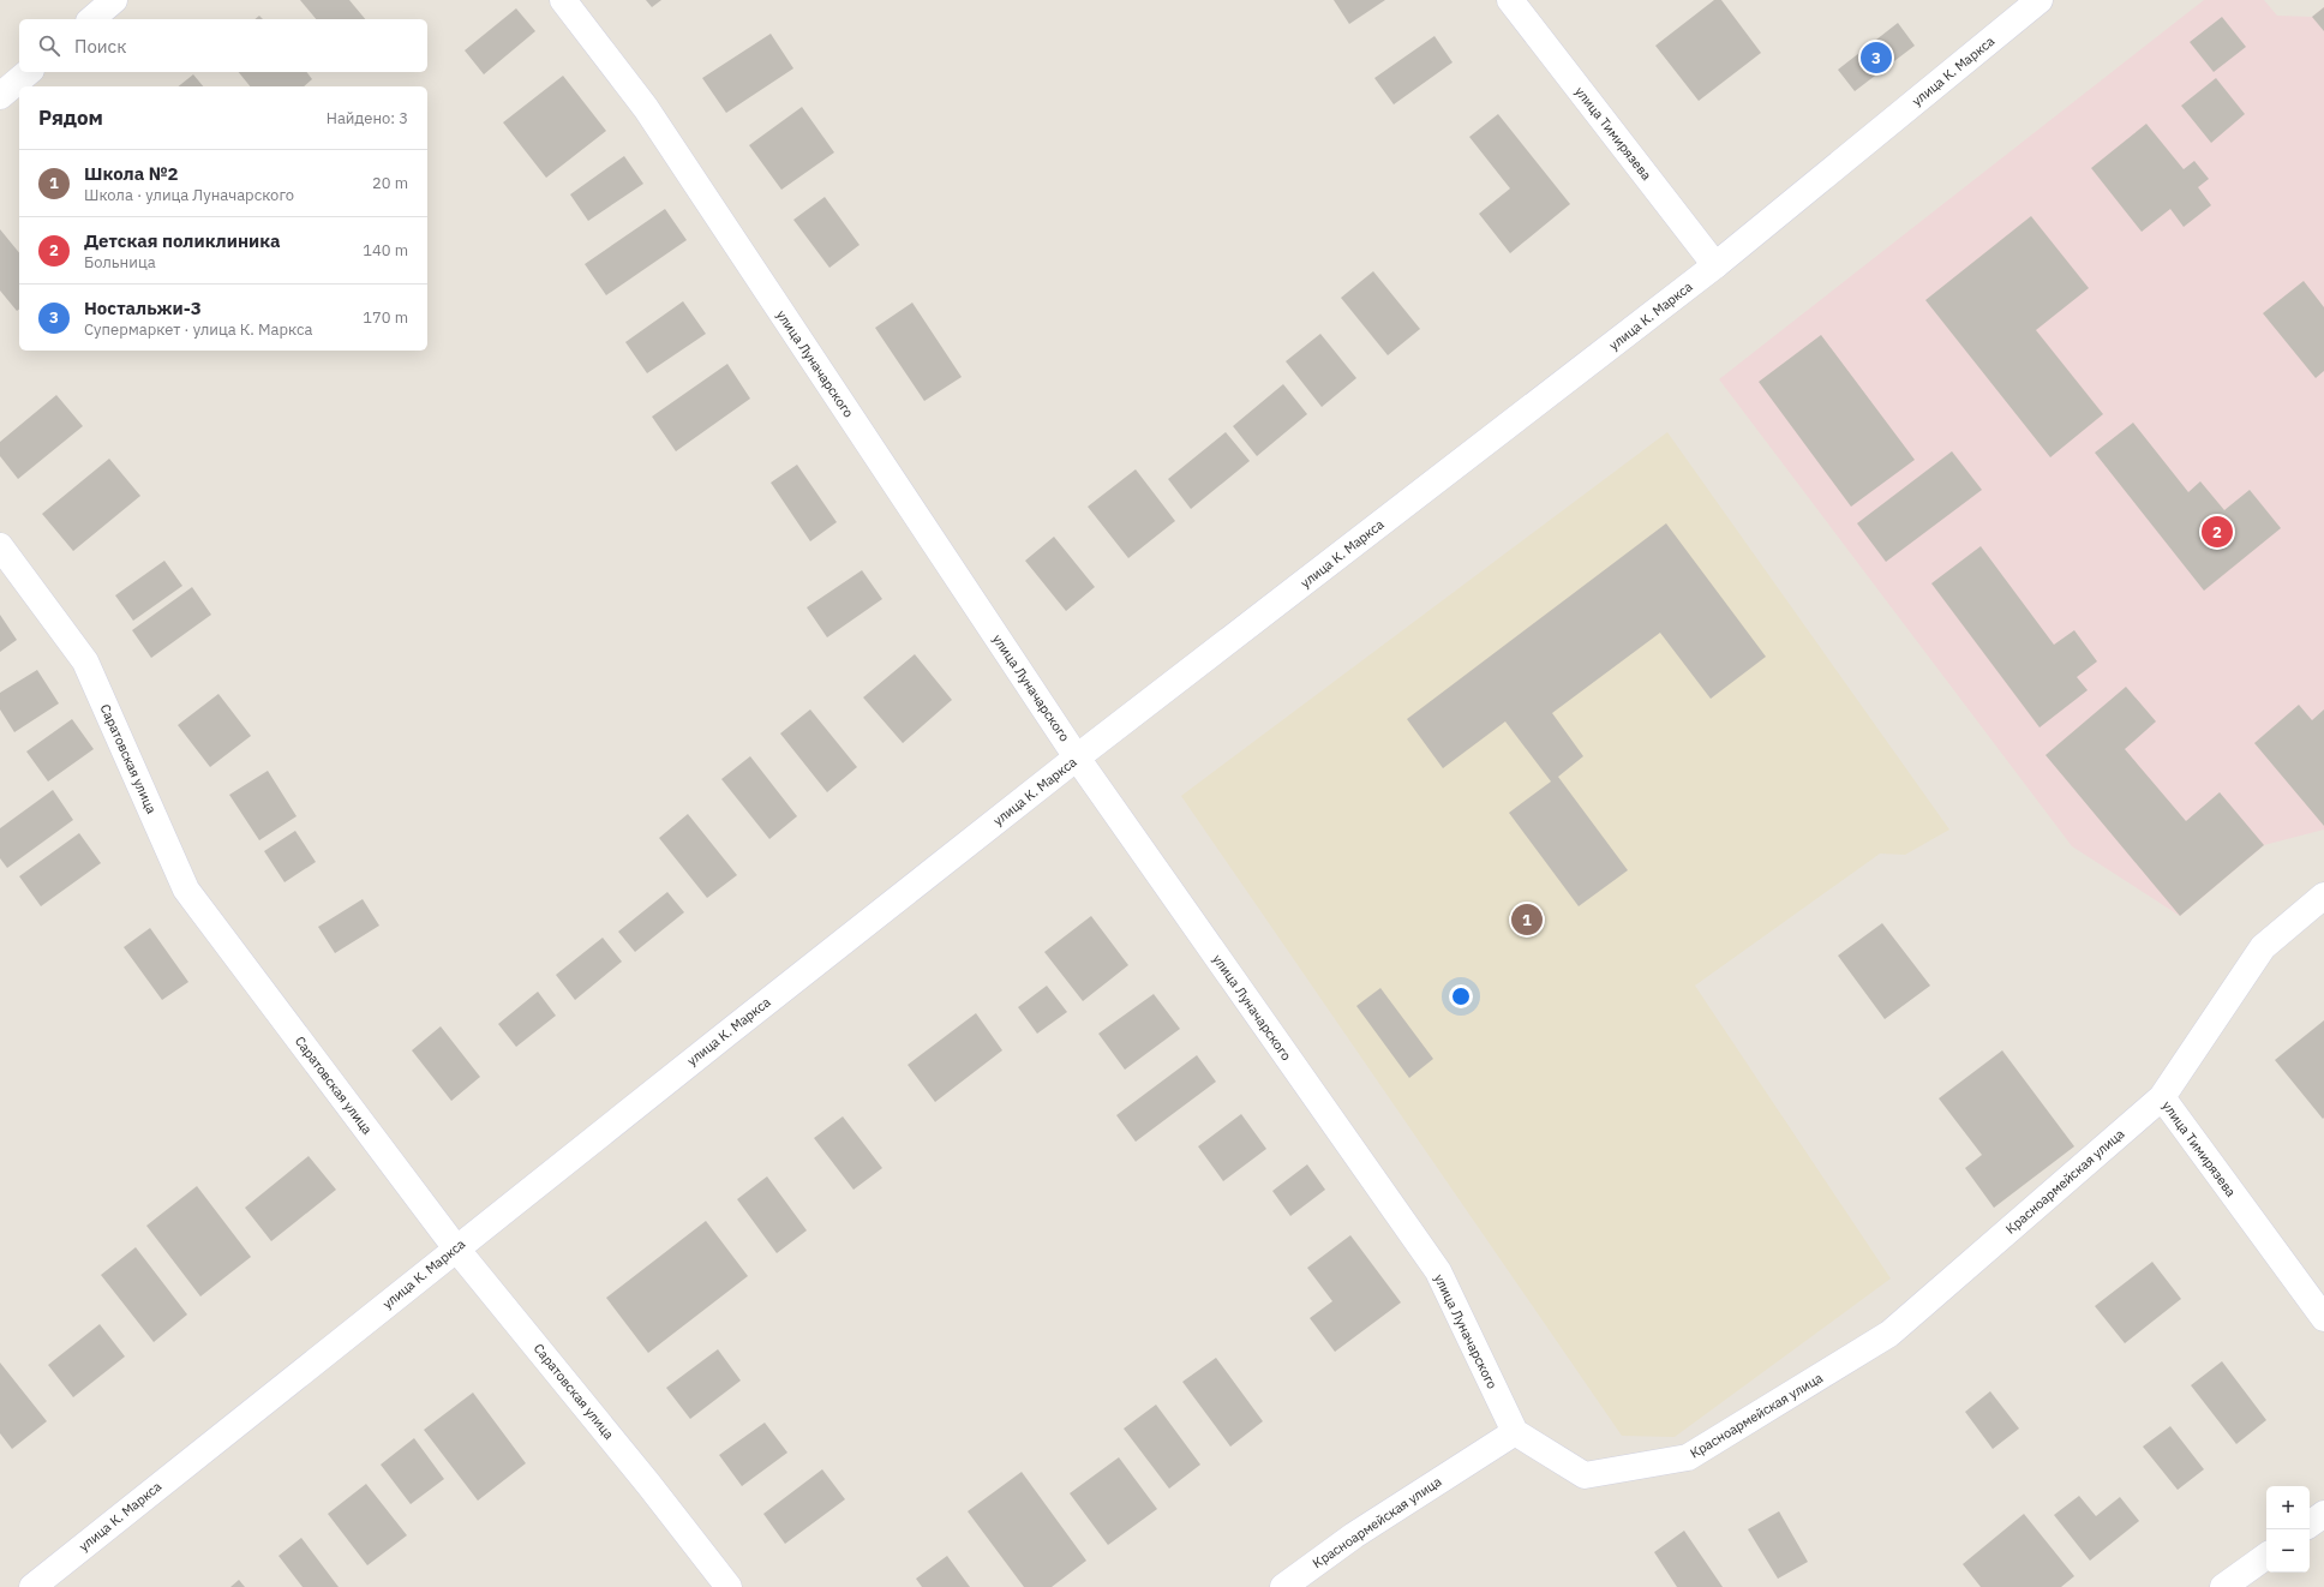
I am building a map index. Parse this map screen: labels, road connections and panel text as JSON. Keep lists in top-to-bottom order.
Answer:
{
  "streets": {
    "street": [
      "улица К. Маркса",
      "улица Тимирязева",
      "улица Луначарского",
      "Саратовская улица",
      "Красноармейская улица"
    ]
  },
  "crossings": [
    ["улица К. Маркса", "улица Тимирязева"],
    ["улица К. Маркса", "улица Луначарского"],
    ["улица К. Маркса", "Саратовская улица"],
    ["улица Тимирязева", "Красноармейская улица"],
    ["улица Луначарского", "Красноармейская улица"]
  ],
  "page": {
    "search": "Поиск",
    "pins": ["3", "2", "1"],
    "heading": ["Рядом", "Найдено: 3"],
    "list": [
      {
        "mark": "1",
        "name": "Школа №2",
        "note": "Школа · улица Луначарского",
        "value": "20 m"
      },
      {
        "mark": "2",
        "name": "Детская поликлиника",
        "note": "Больница",
        "value": "140 m"
      },
      {
        "mark": "3",
        "name": "Ностальжи-3",
        "note": "Супермаркет · улица К. Маркса",
        "value": "170 m"
      }
    ],
    "map_buttons": ["+", "−"]
  }
}
